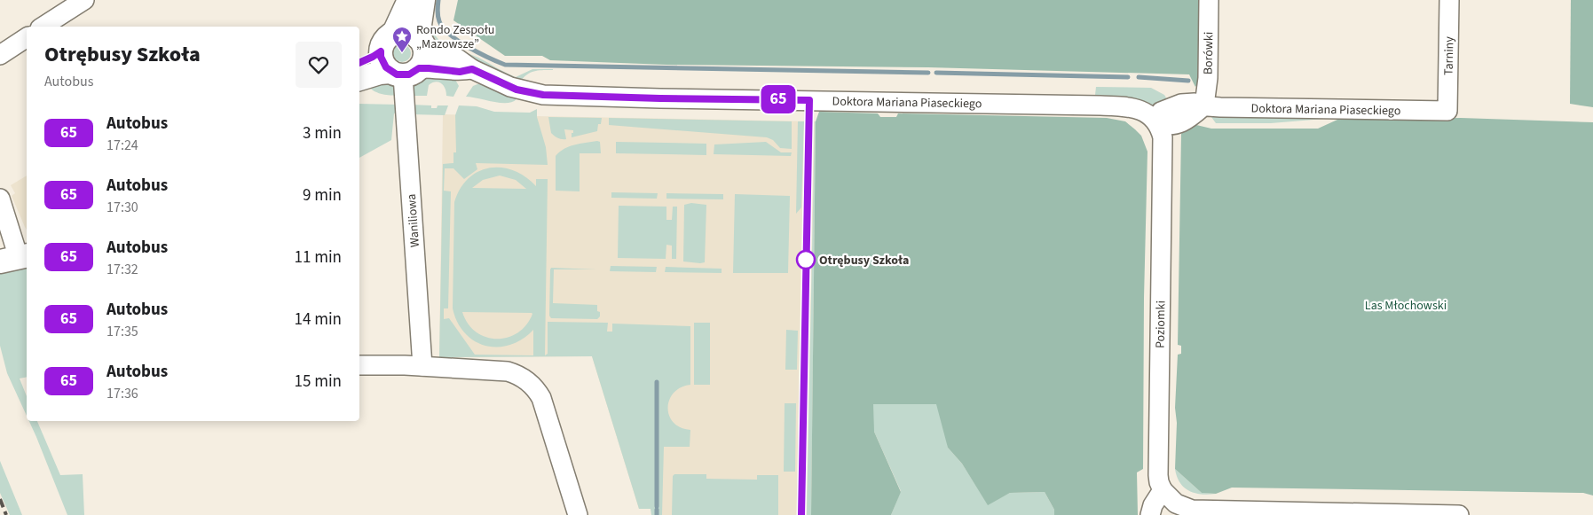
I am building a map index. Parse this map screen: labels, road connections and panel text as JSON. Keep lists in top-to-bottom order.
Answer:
{
  "streets": {
    "street": [
      "Borówki",
      "Tarniny",
      "Doktora Mariana Piaseckiego",
      "Waniliowa",
      "Poziomki"
    ]
  },
  "crossings": [
    ["Borówki", "Doktora Mariana Piaseckiego"],
    ["Tarniny", "Doktora Mariana Piaseckiego"],
    ["Doktora Mariana Piaseckiego", "Waniliowa"],
    ["Doktora Mariana Piaseckiego", "Poziomki"]
  ],
  "parks": ["Las Młochowski"],
  "places": {
    "place": ["Rondo Zespołu „Mazowsze”"],
    "other": ["Otrębusy Szkoła"]
  },
  "lines": ["bus line 65"],
  "page": {
    "on_map": "65",
    "heading": ["Otrębusy Szkoła", "Autobus"],
    "list": [
      {
        "mark": "65",
        "name": "Autobus",
        "note": "17:24",
        "value": "3 min"
      },
      {
        "mark": "65",
        "name": "Autobus",
        "note": "17:30",
        "value": "9 min"
      },
      {
        "mark": "65",
        "name": "Autobus",
        "note": "17:32",
        "value": "11 min"
      },
      {
        "mark": "65",
        "name": "Autobus",
        "note": "17:35",
        "value": "14 min"
      },
      {
        "mark": "65",
        "name": "Autobus",
        "note": "17:36",
        "value": "15 min"
      }
    ]
  }
}
